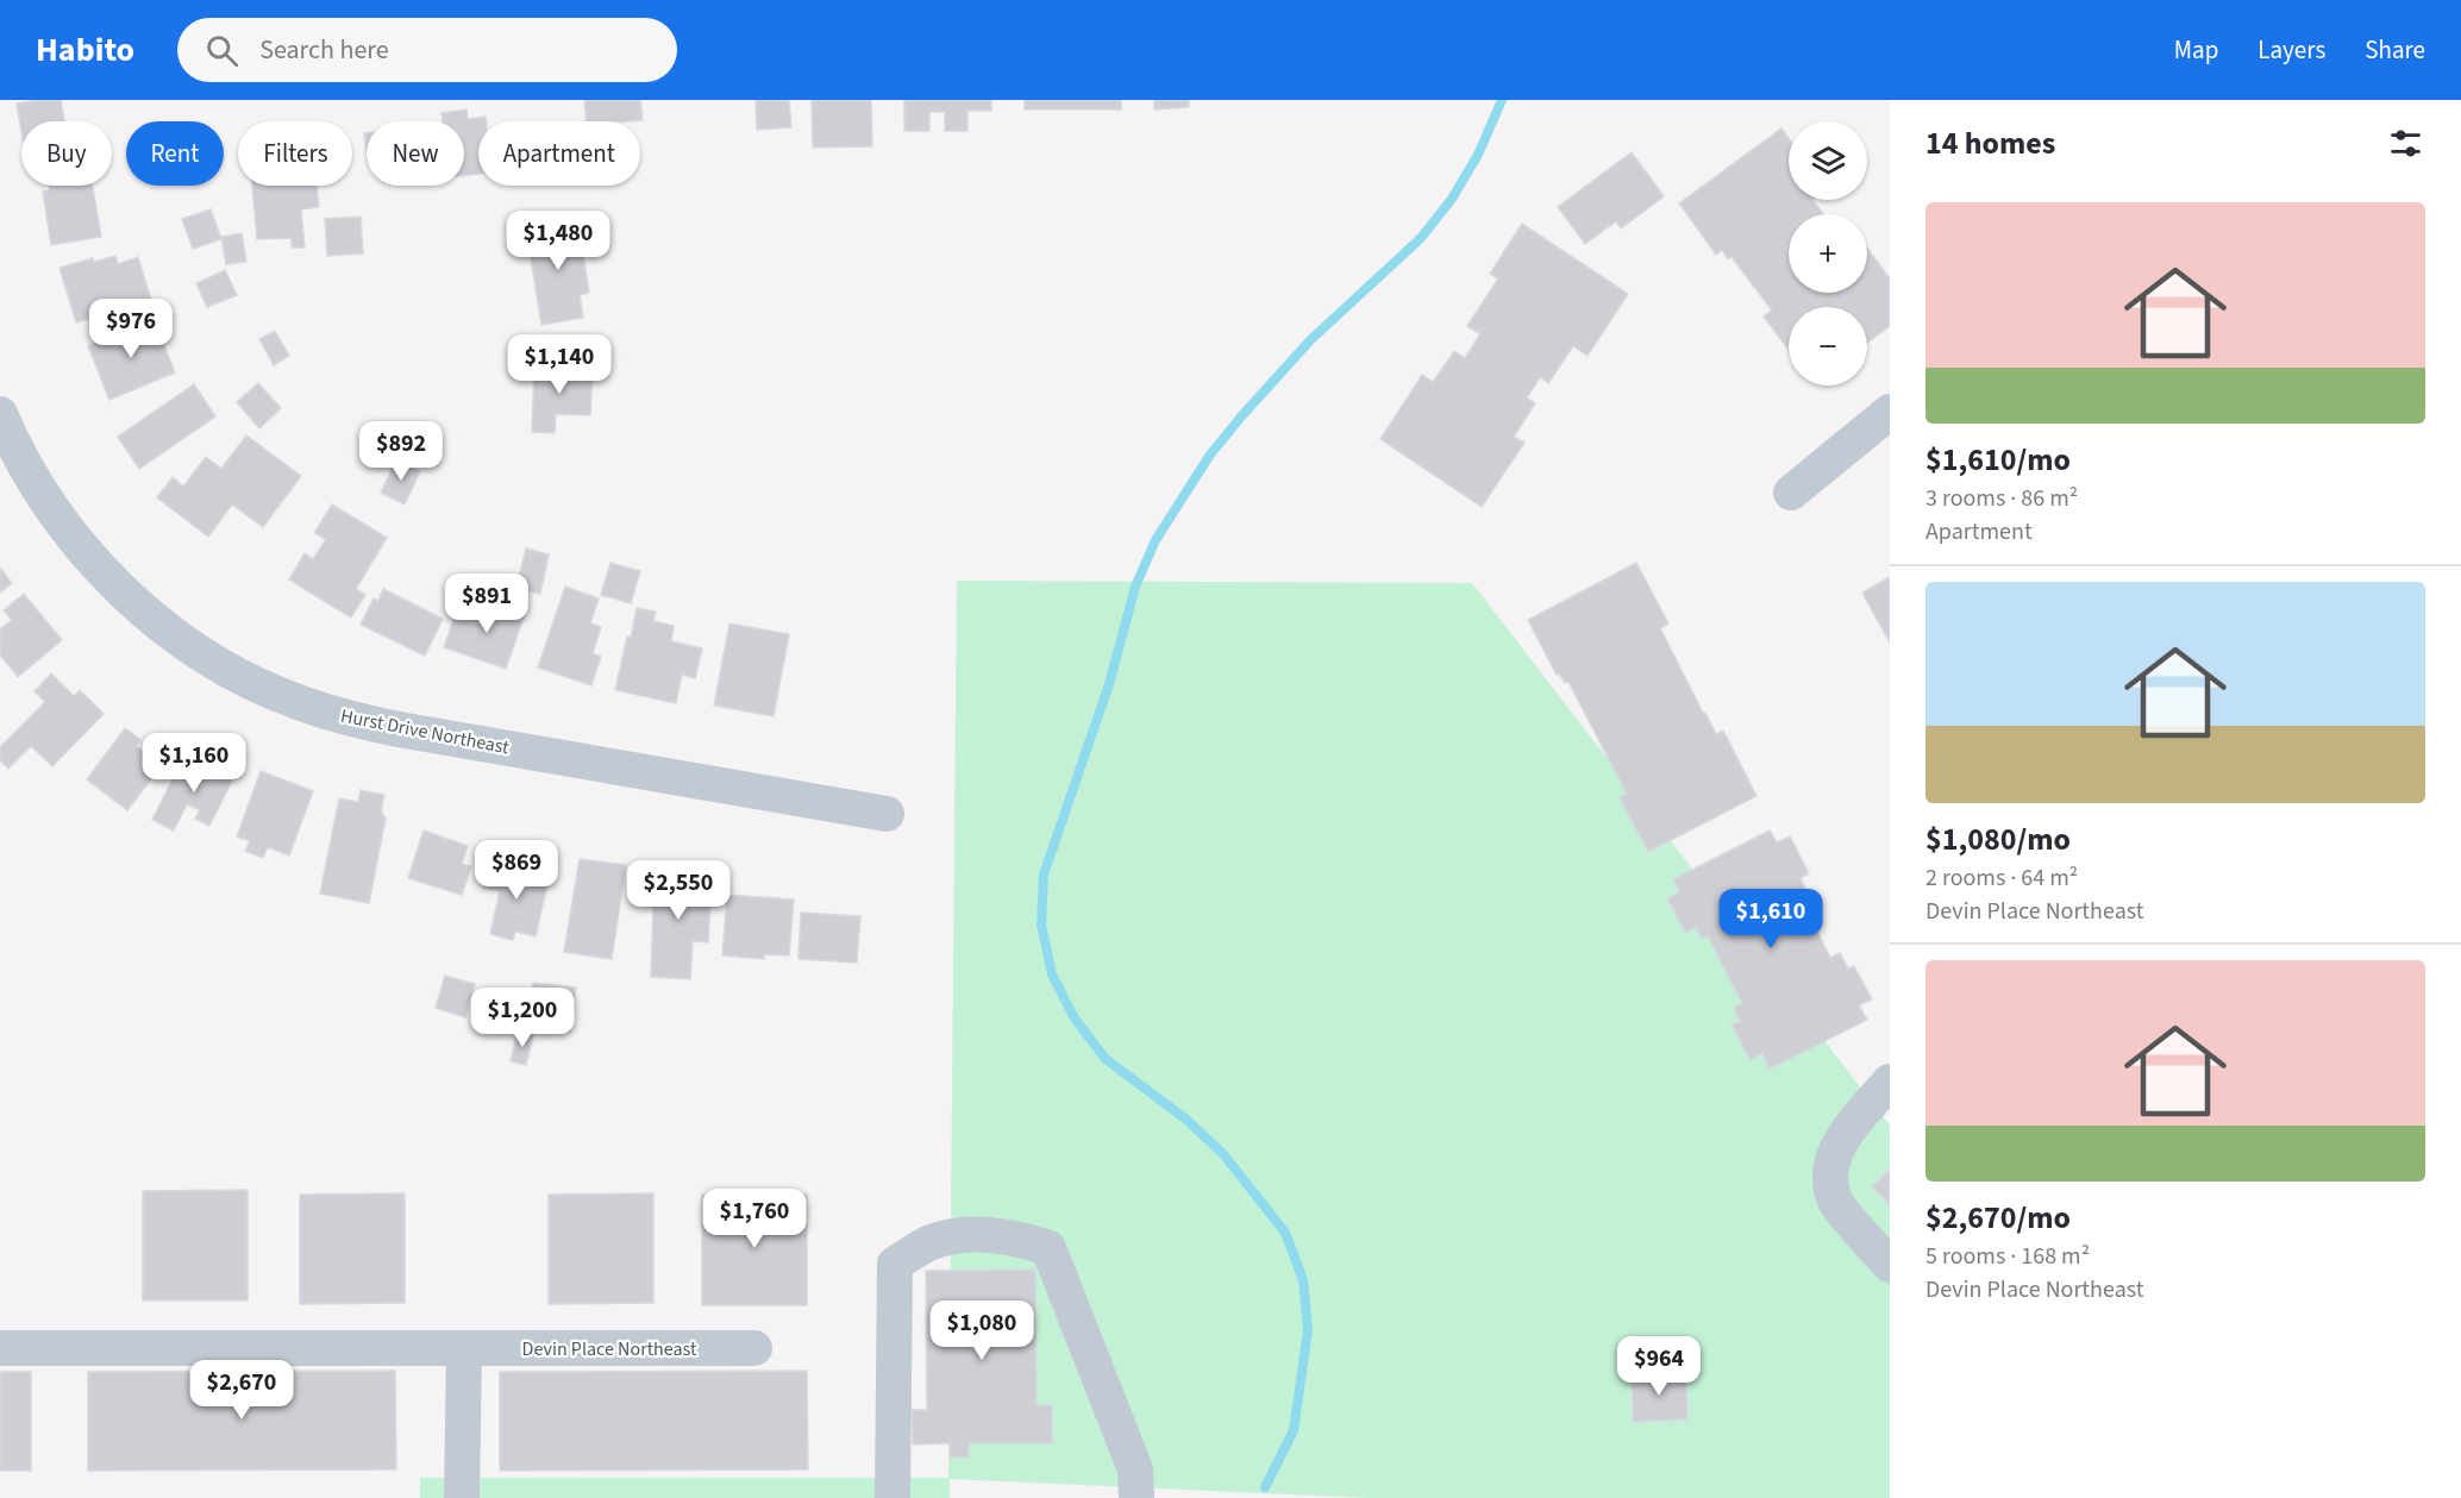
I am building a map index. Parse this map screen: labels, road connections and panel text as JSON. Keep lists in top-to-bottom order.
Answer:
{
  "streets": {
    "street": ["Hurst Drive Northeast", "Devin Place Northeast"]
  },
  "page": {
    "header": "Habito",
    "search": "Search here",
    "nav": ["Map", "Layers", "Share"],
    "heading": "14 homes",
    "map_buttons": ["+", "−"],
    "chip": [
      "Buy",
      "Rent",
      "Filters",
      "New",
      "Apartment"
    ],
    "list": [
      {
        "name": "$1,610/mo",
        "note": "3 rooms · 86 m² · Apartment"
      },
      {
        "name": "$1,080/mo",
        "note": "2 rooms · 64 m² · Devin Place Northeast"
      },
      {
        "name": "$2,670/mo",
        "note": "5 rooms · 168 m² · Devin Place Northeast"
      }
    ],
    "price": [
      "$1,480",
      "$976",
      "$1,140",
      "$892",
      "$891",
      "$1,160",
      "$869",
      "$2,550",
      "$1,610",
      "$1,200",
      "$1,760",
      "$1,080",
      "$964",
      "$2,670"
    ]
  }
}
